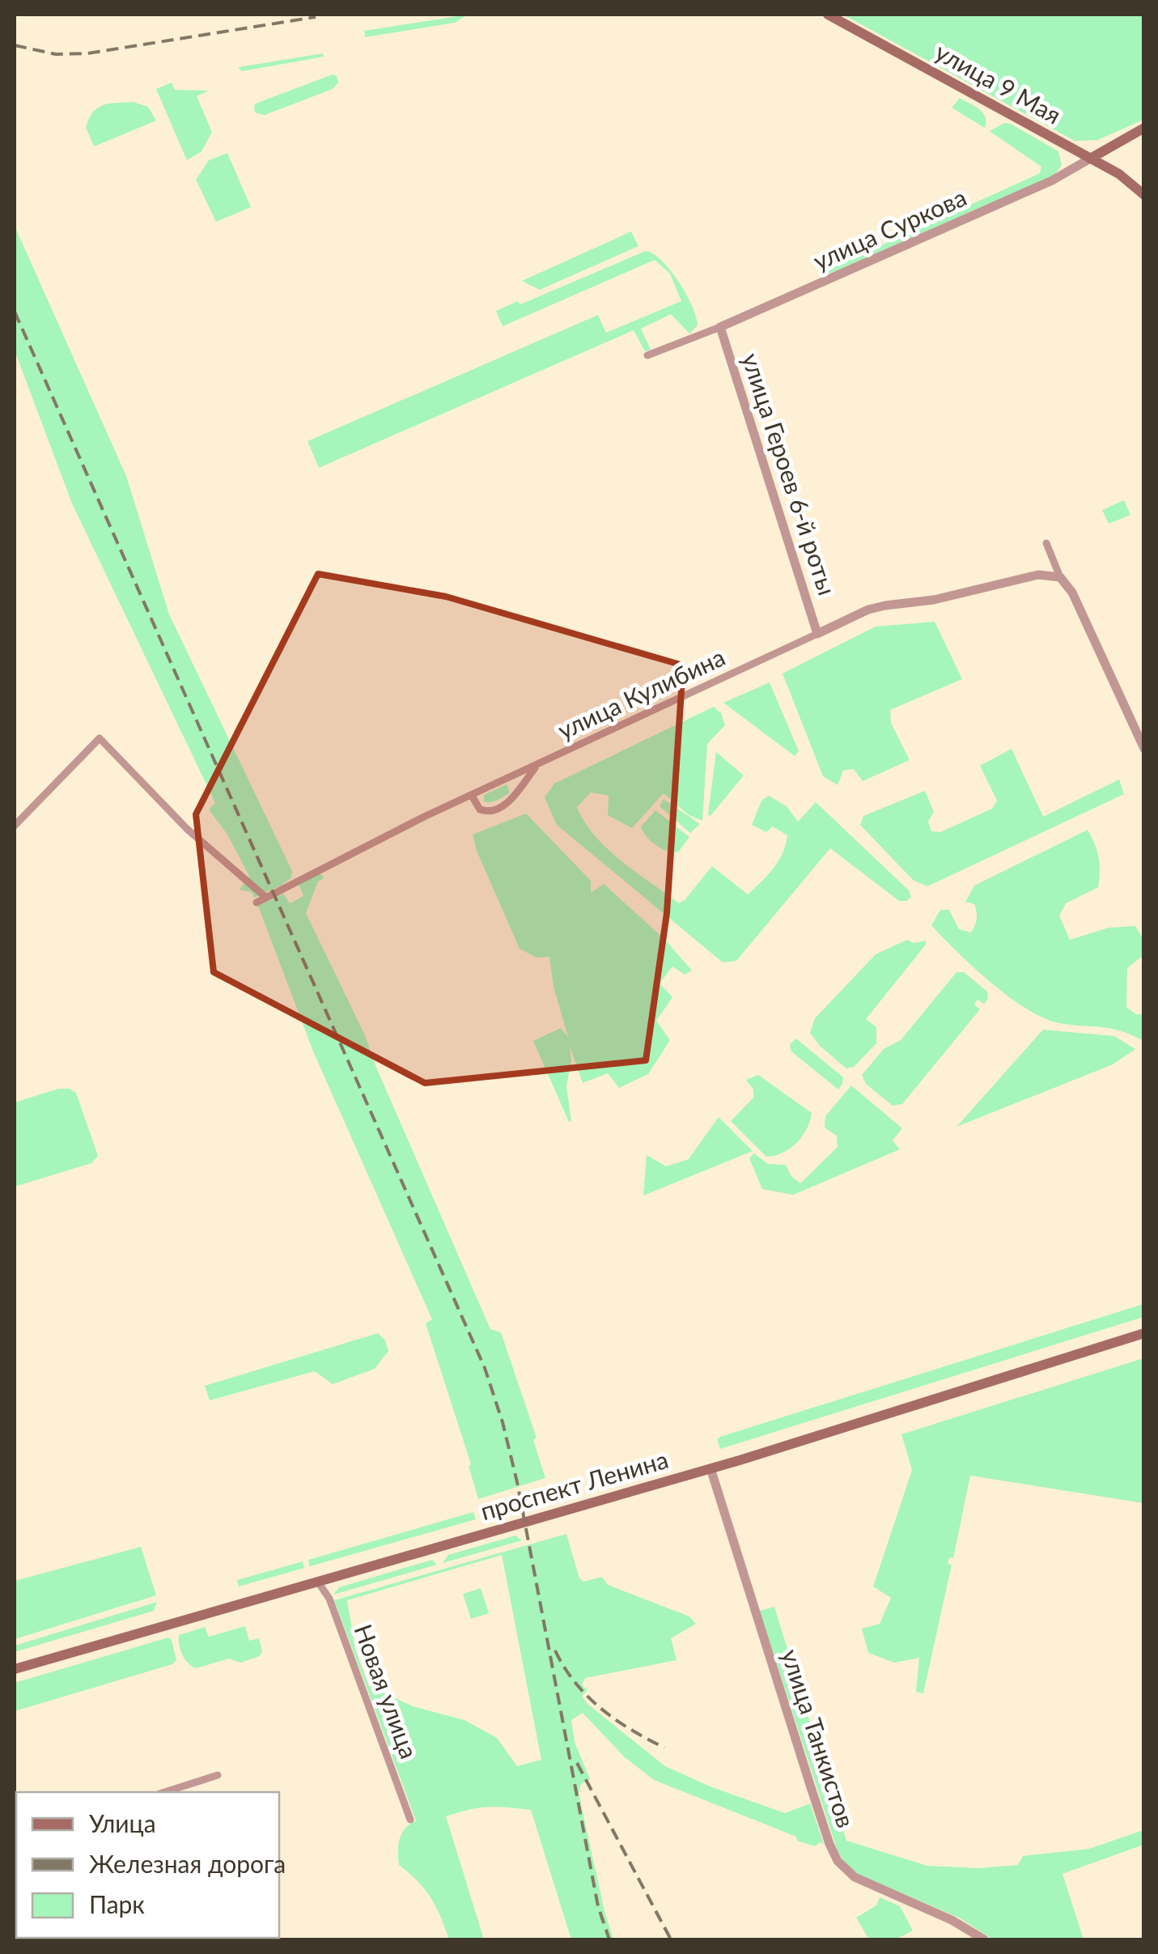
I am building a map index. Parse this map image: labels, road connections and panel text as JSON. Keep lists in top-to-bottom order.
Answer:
{
  "streets": {
    "main road": ["улица 9 Мая", "улица Суркова", "проспект Ленина"],
    "street": [
      "улица Героев 6-й роты",
      "улица Кулибина",
      "Новая улица",
      "улица Танкистов"
    ]
  },
  "crossings": [
    ["улица 9 Мая", "улица Суркова"],
    ["улица Суркова", "улица Героев 6-й роты"],
    ["улица Героев 6-й роты", "улица Кулибина"],
    ["проспект Ленина", "Новая улица"],
    ["проспект Ленина", "улица Танкистов"]
  ],
  "legend": ["Улица", "Железная дорога", "Парк"]
}
